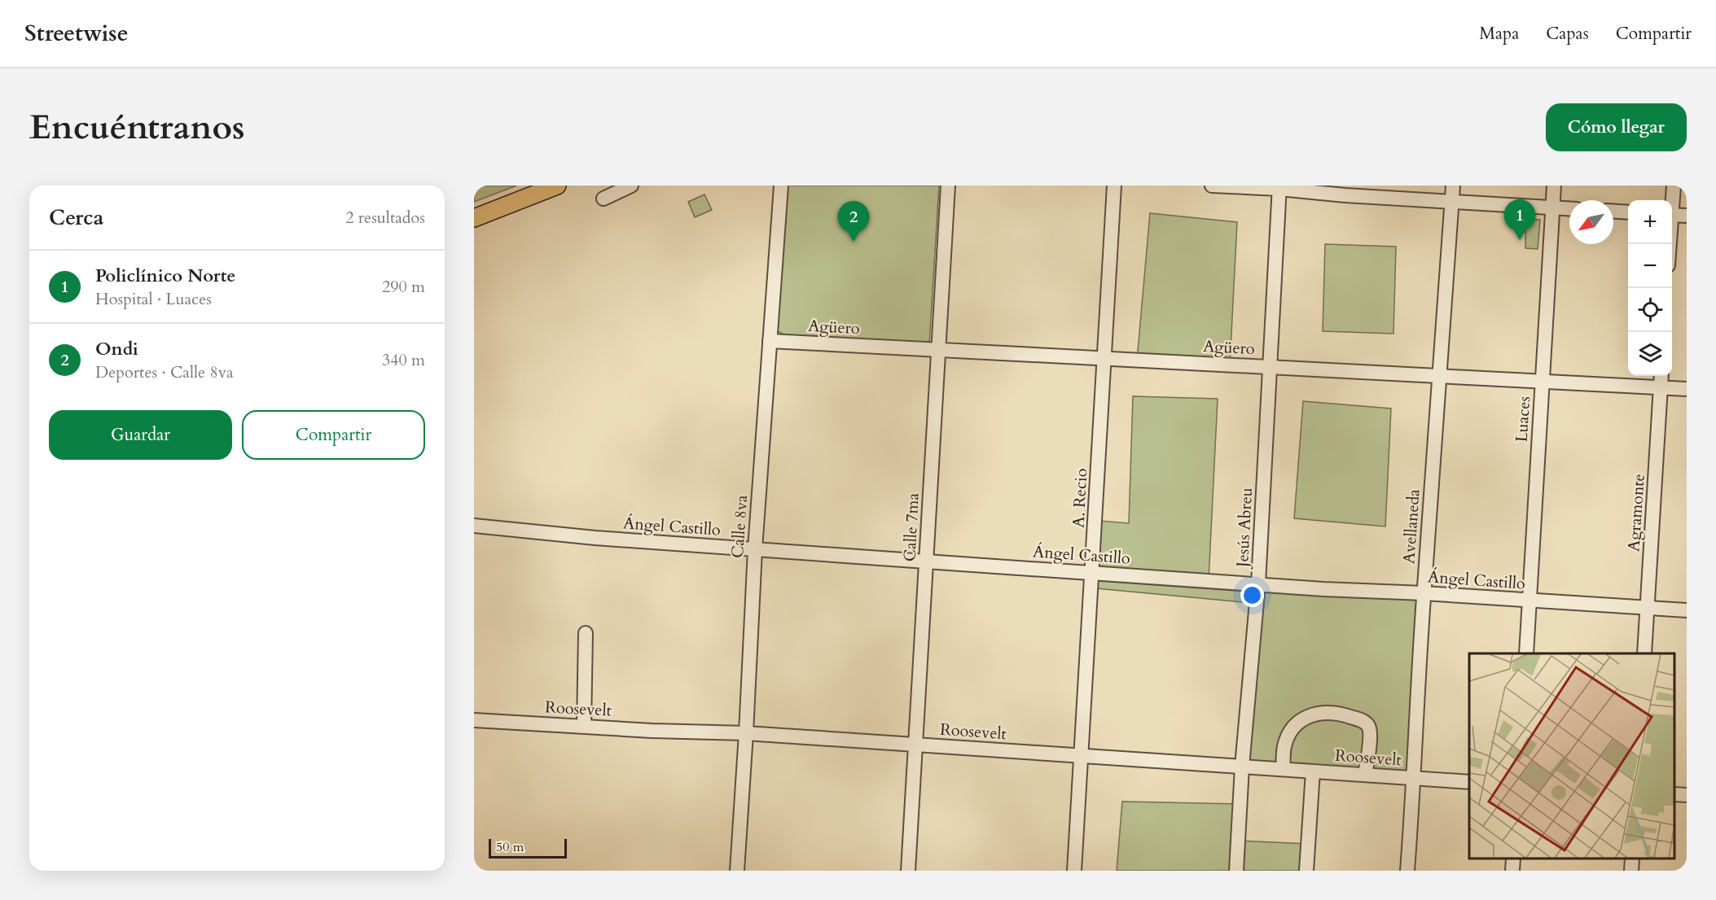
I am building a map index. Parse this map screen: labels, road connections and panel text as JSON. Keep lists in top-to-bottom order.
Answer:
{
  "streets": {
    "street": [
      "Agüero",
      "Luaces",
      "A. Recio",
      "Agramonte",
      "Ángel Castillo",
      "Calle 8va",
      "Avellaneda",
      "Calle 7ma",
      "Jesús Abreu",
      "Roosevelt"
    ]
  },
  "crossings": [
    ["Agüero", "Luaces"],
    ["Agüero", "A. Recio"],
    ["Agüero", "Agramonte"],
    ["Agüero", "Calle 8va"],
    ["Agüero", "Avellaneda"],
    ["Agüero", "Calle 7ma"],
    ["Agüero", "Jesús Abreu"],
    ["Luaces", "Ángel Castillo"],
    ["A. Recio", "Ángel Castillo"],
    ["A. Recio", "Roosevelt"],
    ["Agramonte", "Ángel Castillo"],
    ["Ángel Castillo", "Calle 8va"],
    ["Ángel Castillo", "Avellaneda"],
    ["Ángel Castillo", "Calle 7ma"],
    ["Ángel Castillo", "Jesús Abreu"],
    ["Calle 8va", "Roosevelt"],
    ["Avellaneda", "Roosevelt"],
    ["Calle 7ma", "Roosevelt"],
    ["Jesús Abreu", "Roosevelt"]
  ],
  "scale_bar": "50 m",
  "north": "bottom left",
  "page": {
    "header": "Streetwise",
    "nav": ["Mapa", "Capas", "Compartir"],
    "buttons": [
      "Cómo llegar",
      ["Guardar", "Compartir"]
    ],
    "title": "Encuéntranos",
    "heading": ["Cerca", "2 resultados"],
    "pins": ["1", "2"],
    "map_buttons": ["+", "−"],
    "list": [
      {
        "mark": "1",
        "name": "Policlínico Norte",
        "note": "Hospital · Luaces",
        "value": "290 m"
      },
      {
        "mark": "2",
        "name": "Ondi",
        "note": "Deportes · Calle 8va",
        "value": "340 m"
      }
    ],
    "scale": "50 m"
  }
}
